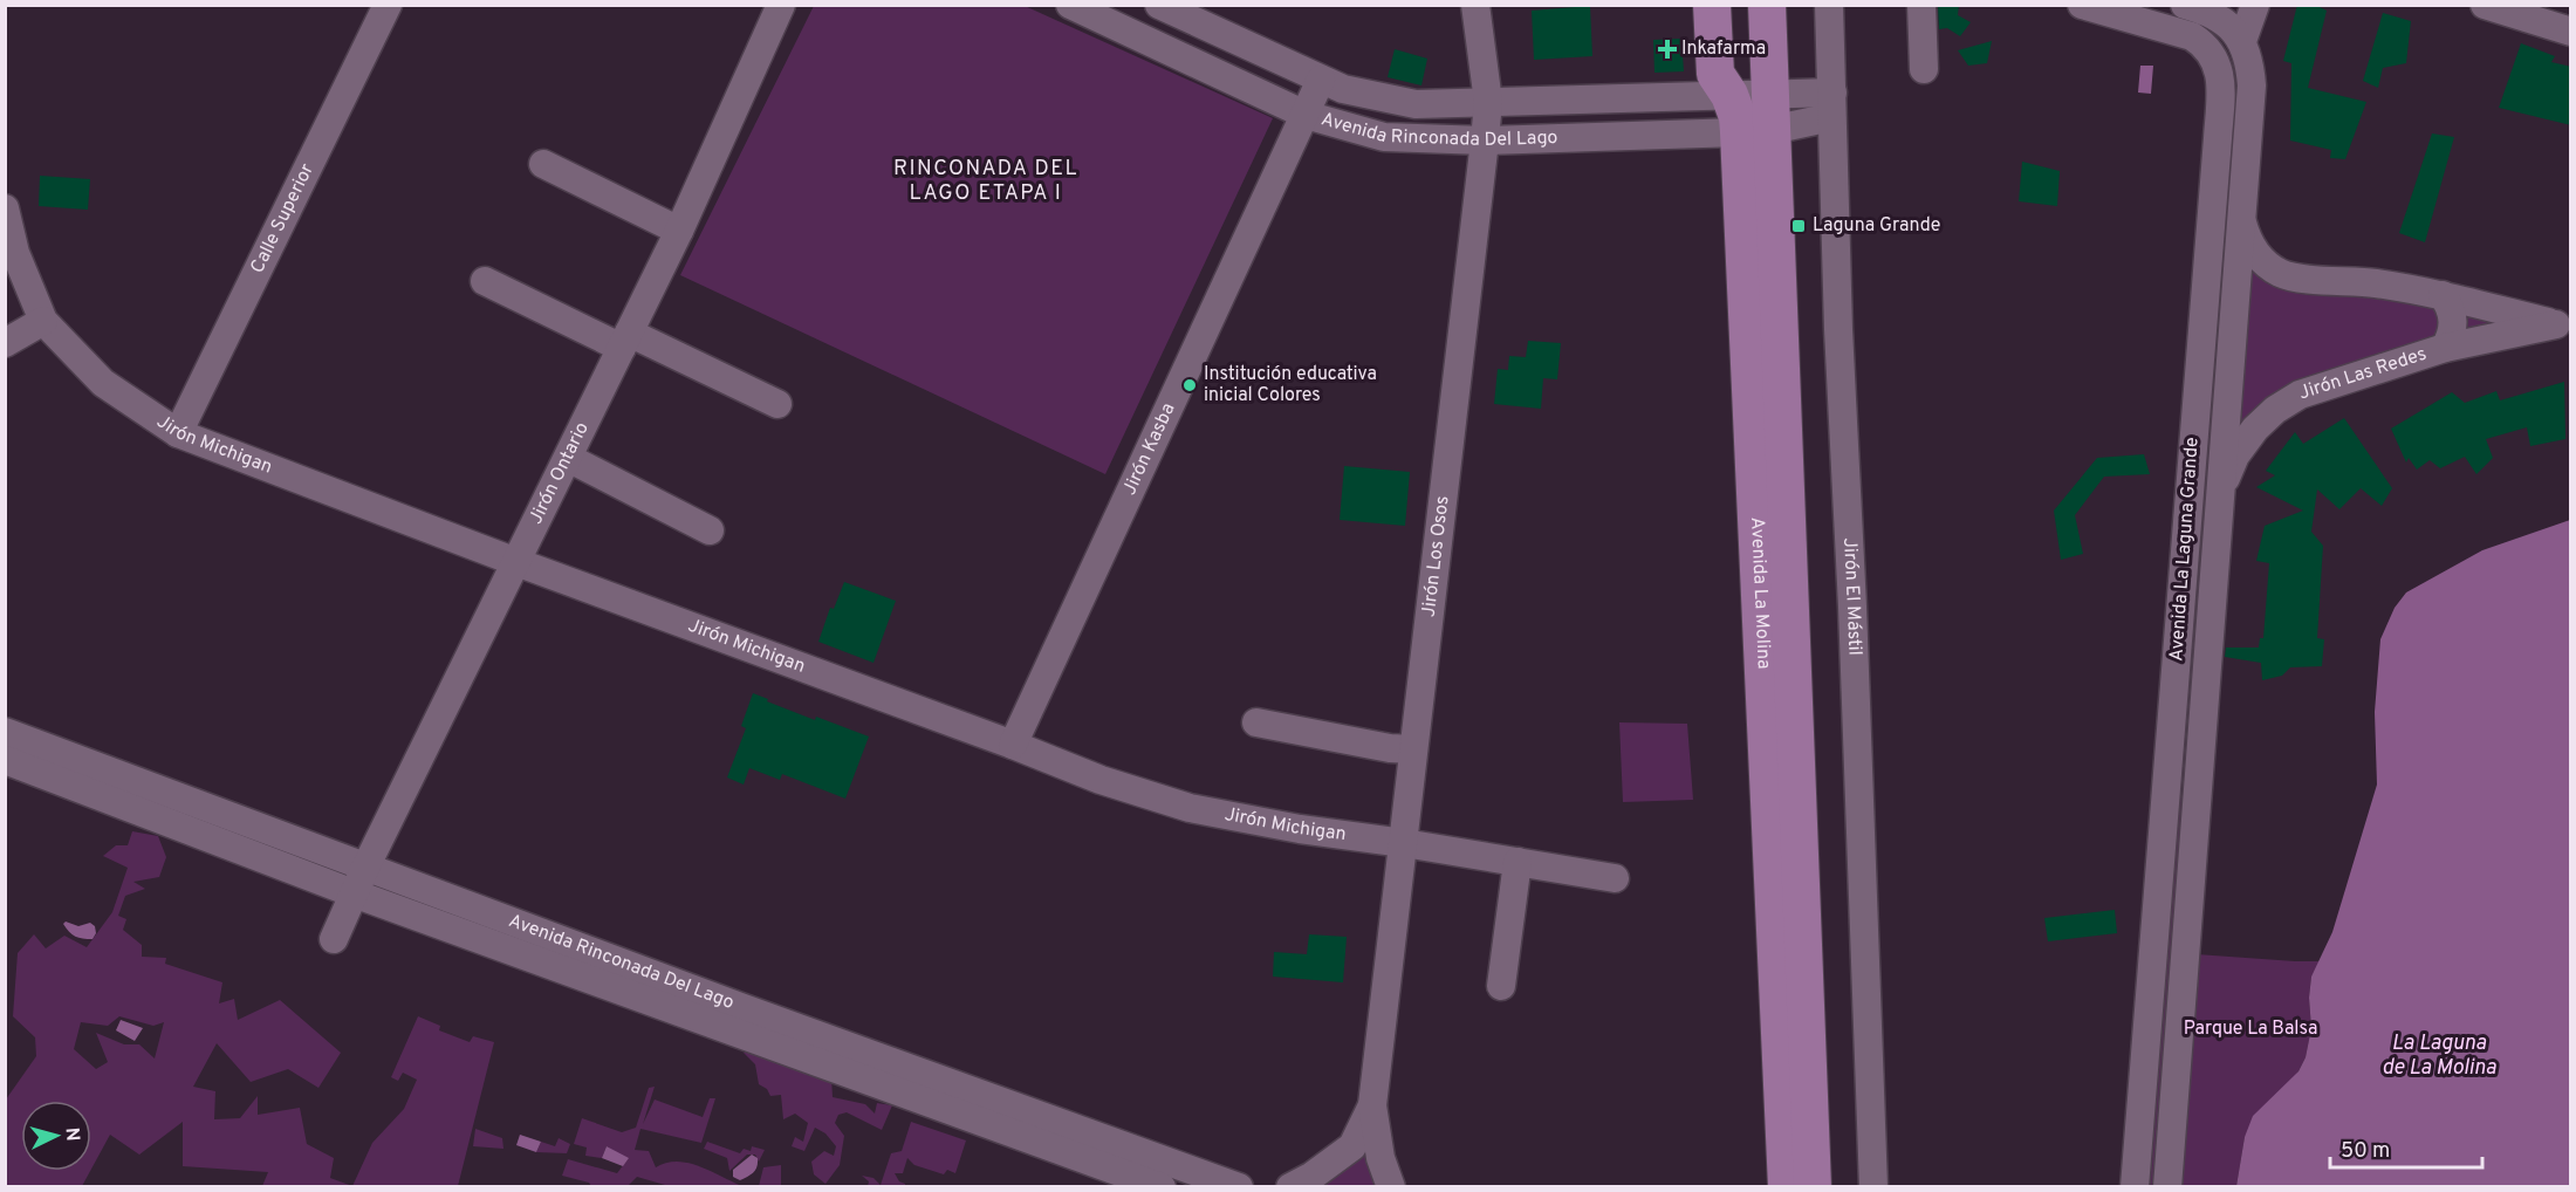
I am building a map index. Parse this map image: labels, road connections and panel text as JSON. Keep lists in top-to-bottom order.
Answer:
{
  "streets": {
    "main road": ["Avenida La Molina"],
    "street": [
      "Avenida Rinconada Del Lago",
      "Calle Superior",
      "Jirón Las Redes",
      "Jirón Michigan",
      "Jirón Kasba",
      "Jirón Ontario",
      "Avenida La Laguna Grande",
      "Jirón Los Osos",
      "Jirón El Mástil"
    ]
  },
  "crossings": [
    ["Avenida Rinconada Del Lago", "Jirón Kasba"],
    ["Avenida Rinconada Del Lago", "Jirón Ontario"],
    ["Avenida Rinconada Del Lago", "Jirón Los Osos"],
    ["Avenida Rinconada Del Lago", "Avenida La Molina"],
    ["Avenida Rinconada Del Lago", "Jirón El Mástil"],
    ["Calle Superior", "Jirón Michigan"],
    ["Jirón Las Redes", "Avenida La Laguna Grande"],
    ["Jirón Michigan", "Jirón Kasba"],
    ["Jirón Michigan", "Jirón Ontario"],
    ["Jirón Michigan", "Jirón Los Osos"]
  ],
  "districts": ["RINCONADA DEL LAGO ETAPA I"],
  "water": ["La Laguna de La Molina"],
  "parks": ["Parque La Balsa"],
  "places": {
    "health": ["Inkafarma"],
    "transit": ["Laguna Grande"],
    "other": ["Institución educativa inicial Colores"]
  },
  "scale_bar": "50 m",
  "north": "right"
}
